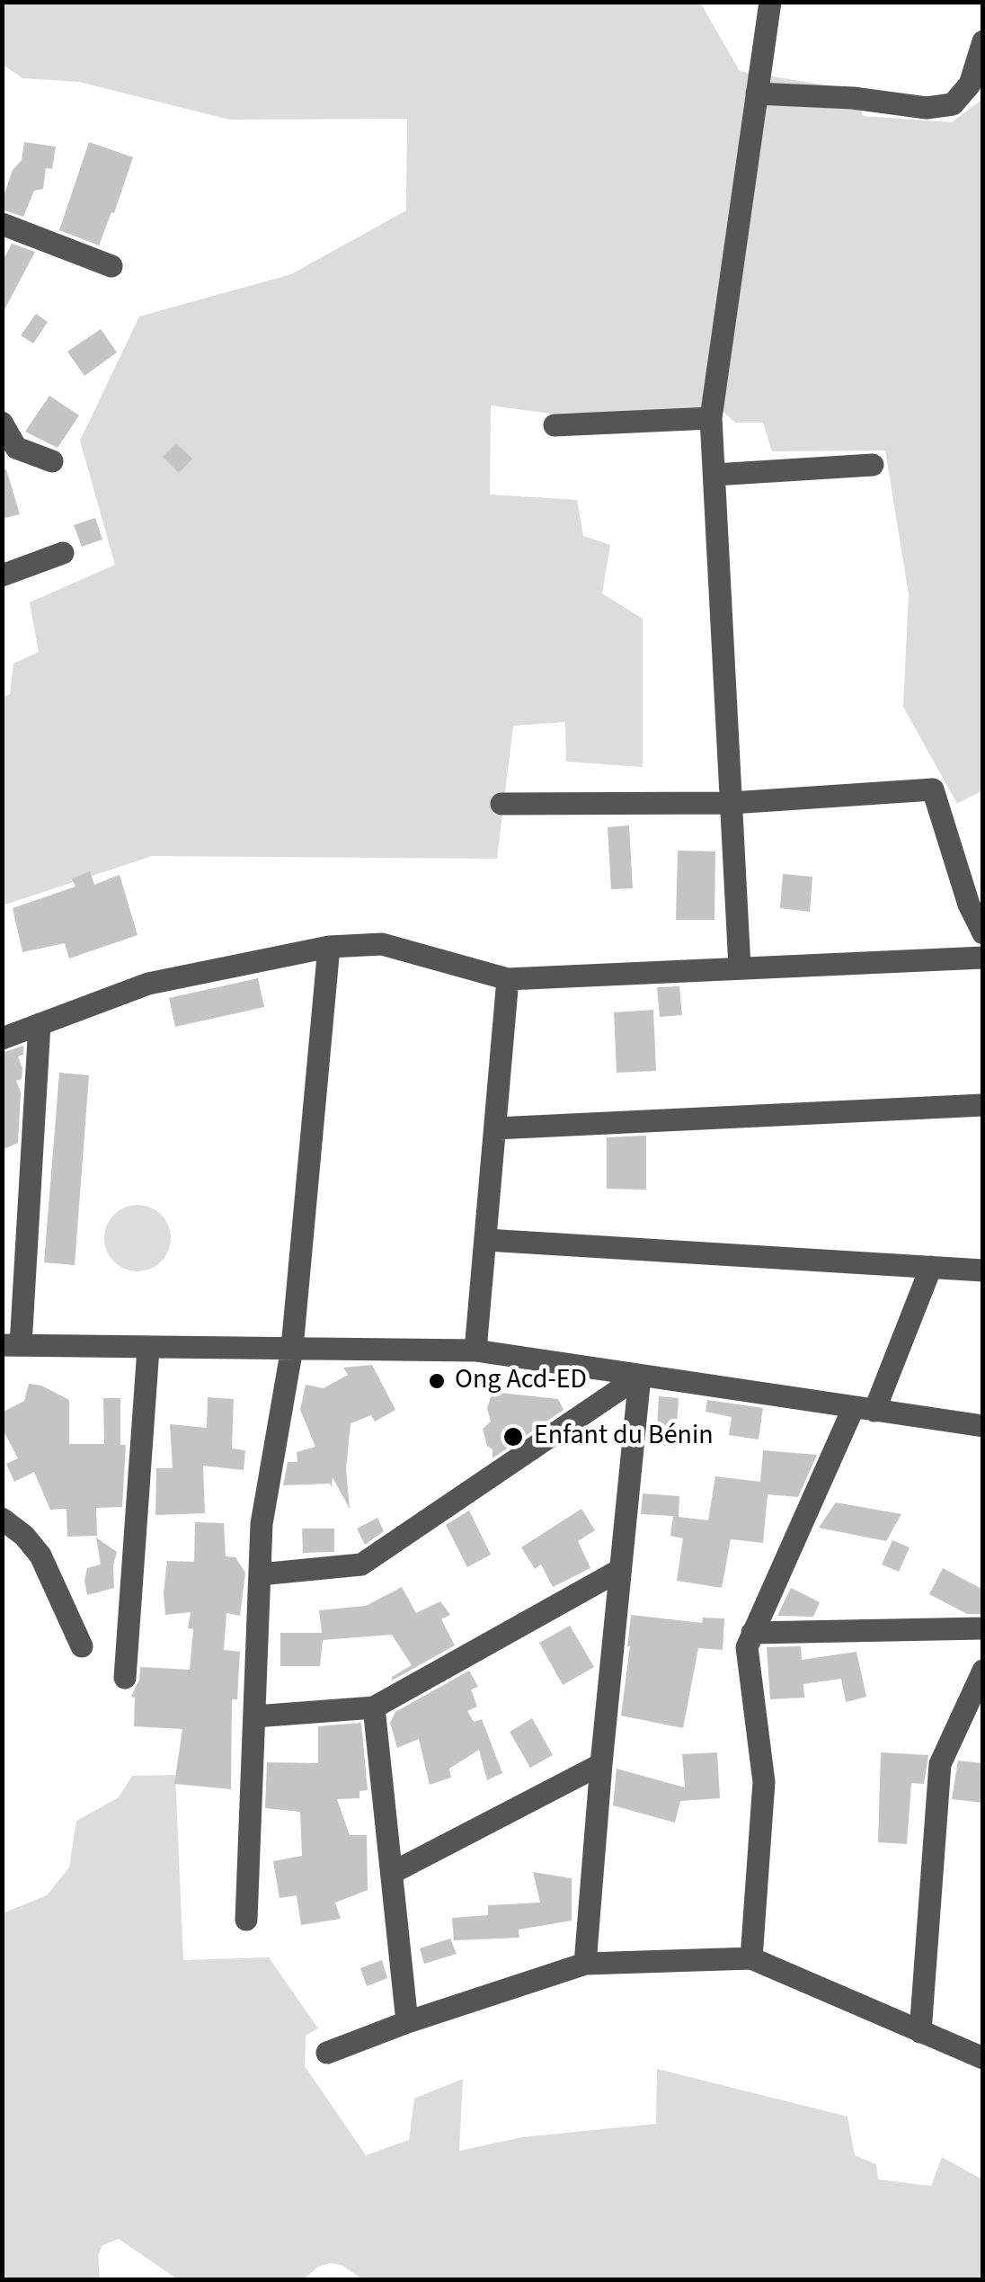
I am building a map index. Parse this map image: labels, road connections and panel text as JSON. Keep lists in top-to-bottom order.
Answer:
{
  "places": ["Ong Acd-ED", "Enfant du Bénin"]
}
